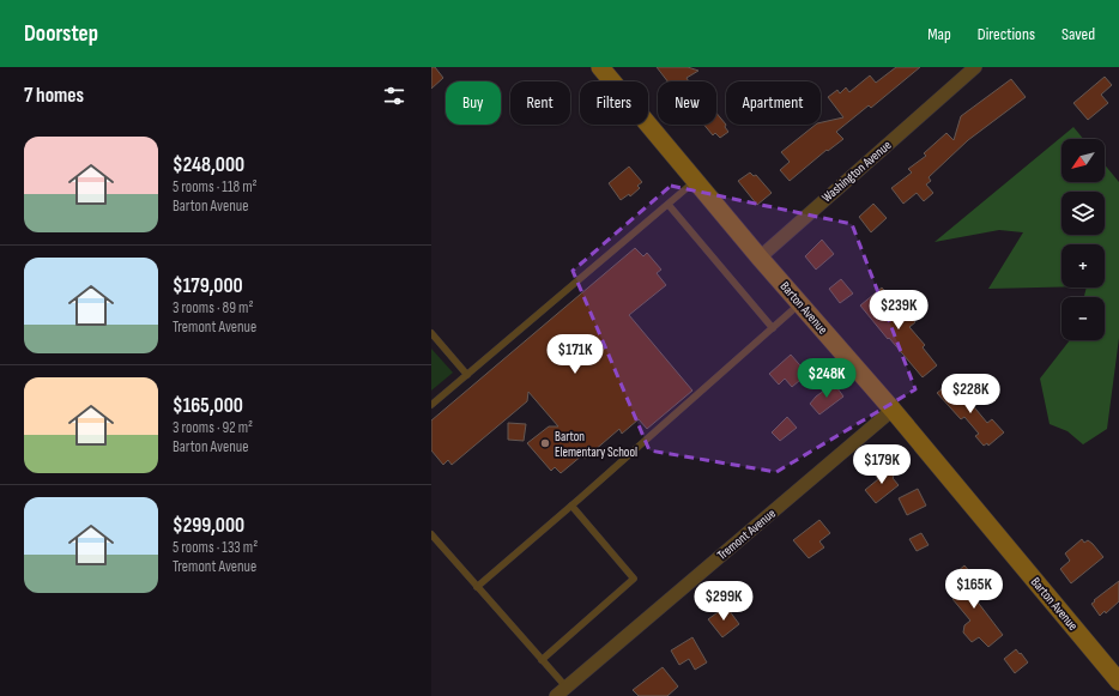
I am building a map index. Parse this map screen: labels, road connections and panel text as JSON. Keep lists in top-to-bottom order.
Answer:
{
  "streets": {
    "street": ["Washington Avenue", "Barton Avenue", "Tremont Avenue"]
  },
  "crossings": [
    ["Washington Avenue", "Barton Avenue"],
    ["Barton Avenue", "Tremont Avenue"]
  ],
  "places": ["Barton Elementary School"],
  "north": "bottom left",
  "page": {
    "header": "Doorstep",
    "nav": ["Map", "Directions", "Saved"],
    "heading": "7 homes",
    "chip": [
      "Buy",
      "Rent",
      "Filters",
      "New",
      "Apartment"
    ],
    "list": [
      {
        "name": "$248,000",
        "note": "5 rooms · 118 m² · Barton Avenue"
      },
      {
        "name": "$179,000",
        "note": "3 rooms · 89 m² · Tremont Avenue"
      },
      {
        "name": "$165,000",
        "note": "3 rooms · 92 m² · Barton Avenue"
      },
      {
        "name": "$299,000",
        "note": "5 rooms · 133 m² · Tremont Avenue"
      }
    ],
    "map_buttons": ["+", "−"],
    "price": [
      "$239K",
      "$171K",
      "$248K",
      "$228K",
      "$179K",
      "$165K",
      "$299K"
    ]
  }
}
